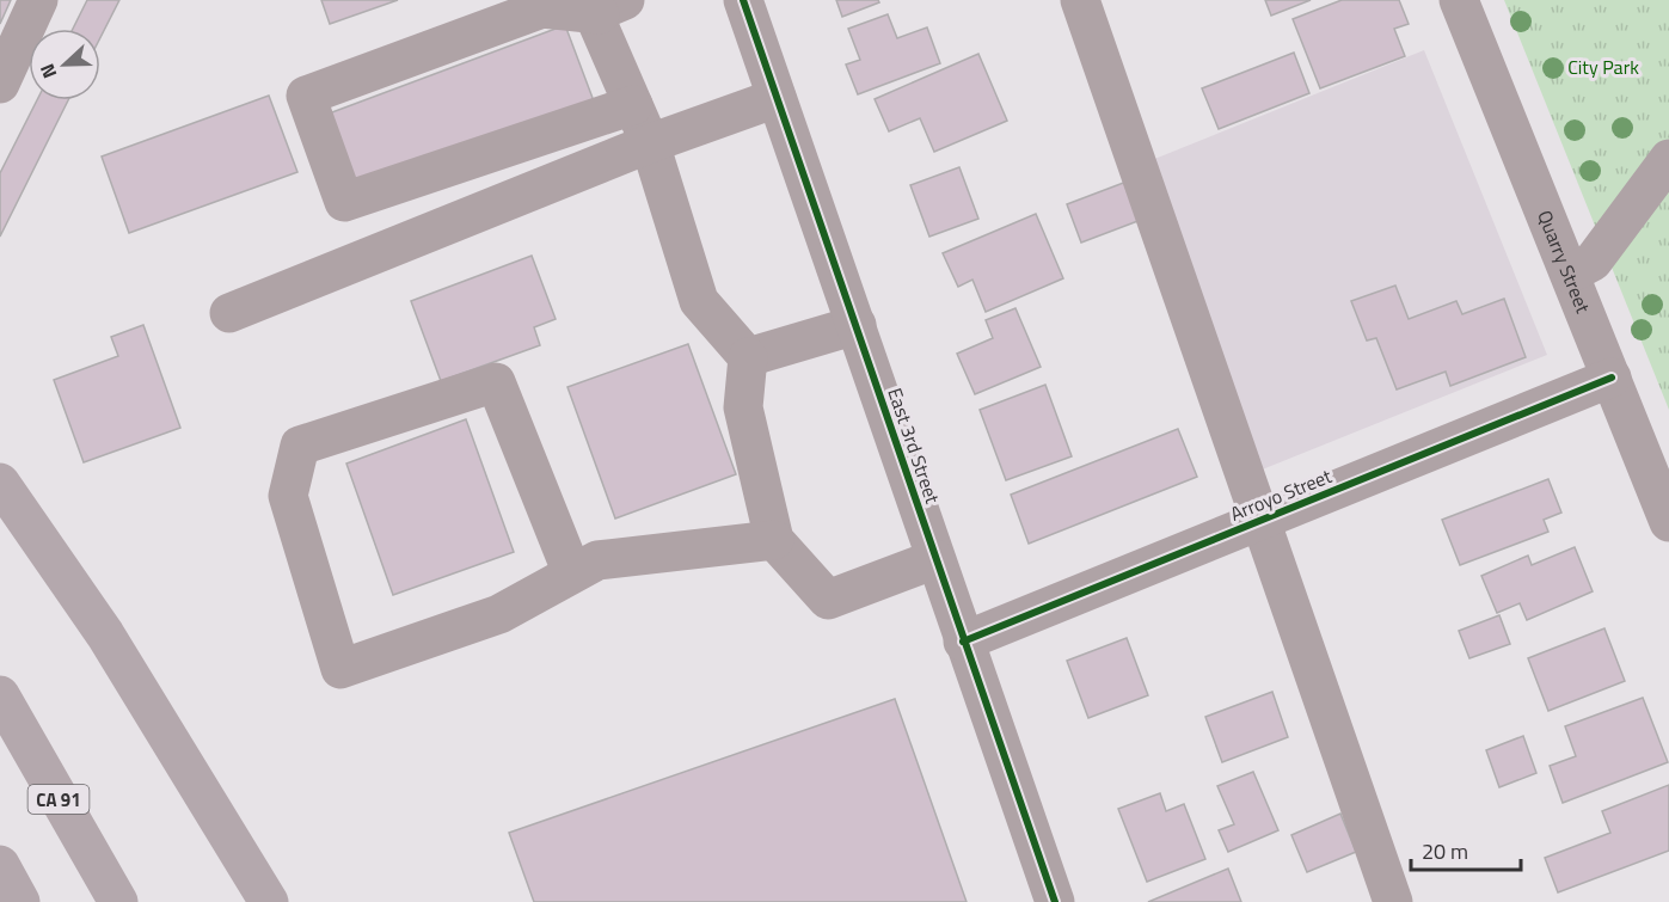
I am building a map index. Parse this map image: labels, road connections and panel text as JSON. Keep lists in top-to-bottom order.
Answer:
{
  "streets": {
    "highway": ["CA 91"],
    "street": ["Quarry Street", "East 3rd Street", "Arroyo Street"]
  },
  "crossings": [
    ["Quarry Street", "Arroyo Street"],
    ["East 3rd Street", "Arroyo Street"]
  ],
  "parks": ["City Park"],
  "scale_bar": "20 m",
  "north": "left"
}
